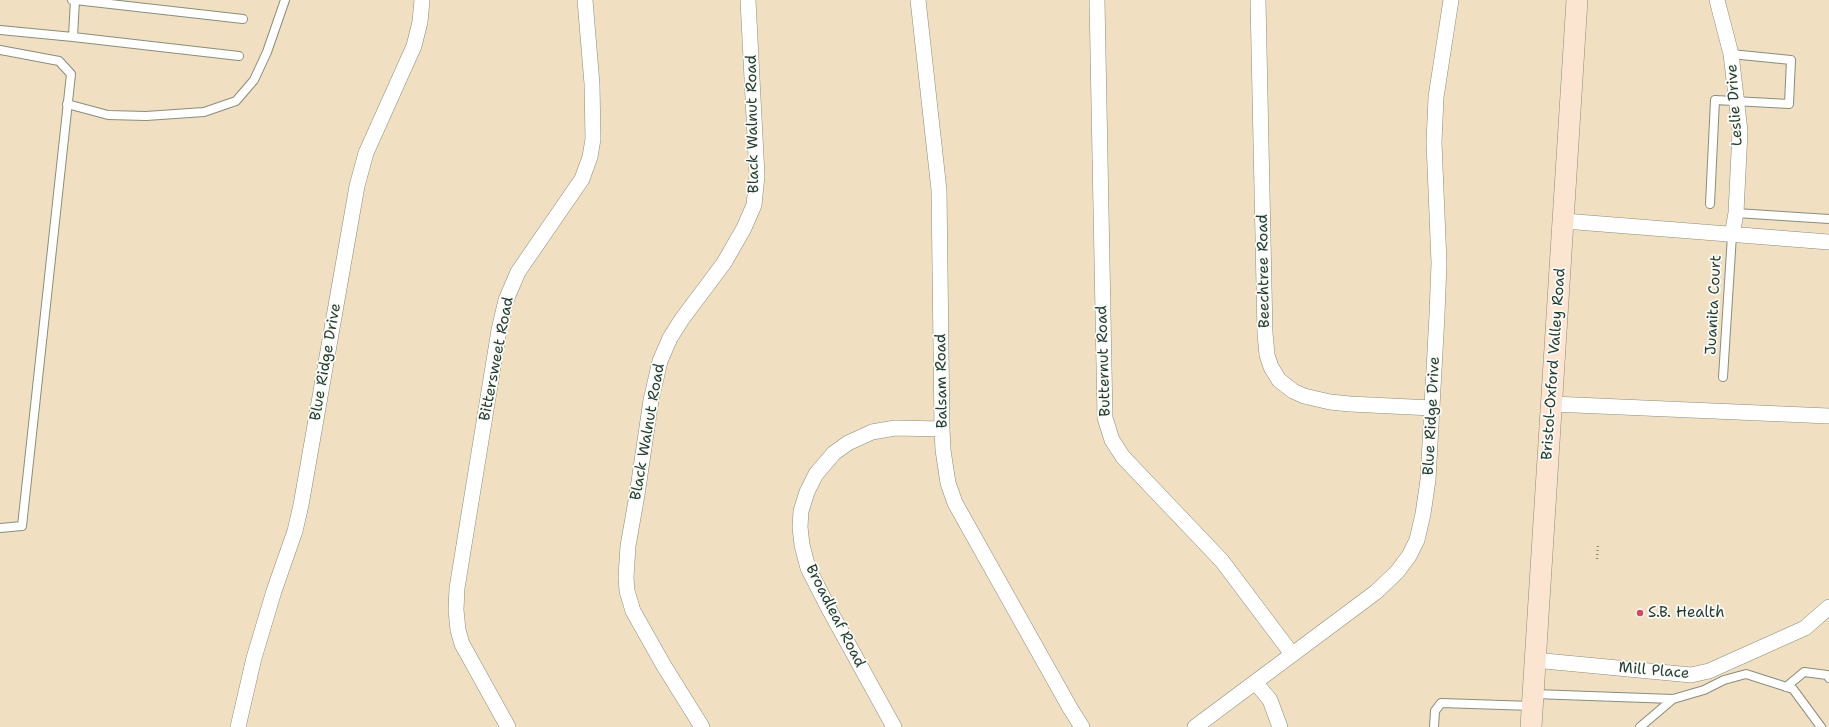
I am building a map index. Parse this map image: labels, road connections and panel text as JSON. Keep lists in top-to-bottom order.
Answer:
{
  "streets": {
    "main road": ["Bristol-Oxford Valley Road"],
    "street": [
      "Leslie Drive",
      "Black Walnut Road",
      "Beechtree Road",
      "Bittersweet Road",
      "Butternut Road",
      "Blue Ridge Drive",
      "Balsam Road",
      "Broadleaf Road",
      "Mill Place"
    ],
    "lane": ["Juanita Court"]
  },
  "crossings": [
    ["Leslie Drive", "Juanita Court"],
    ["Beechtree Road", "Blue Ridge Drive"],
    ["Butternut Road", "Blue Ridge Drive"],
    ["Bristol-Oxford Valley Road", "Mill Place"],
    ["Balsam Road", "Broadleaf Road"]
  ],
  "places": ["S.B. Health"]
}
